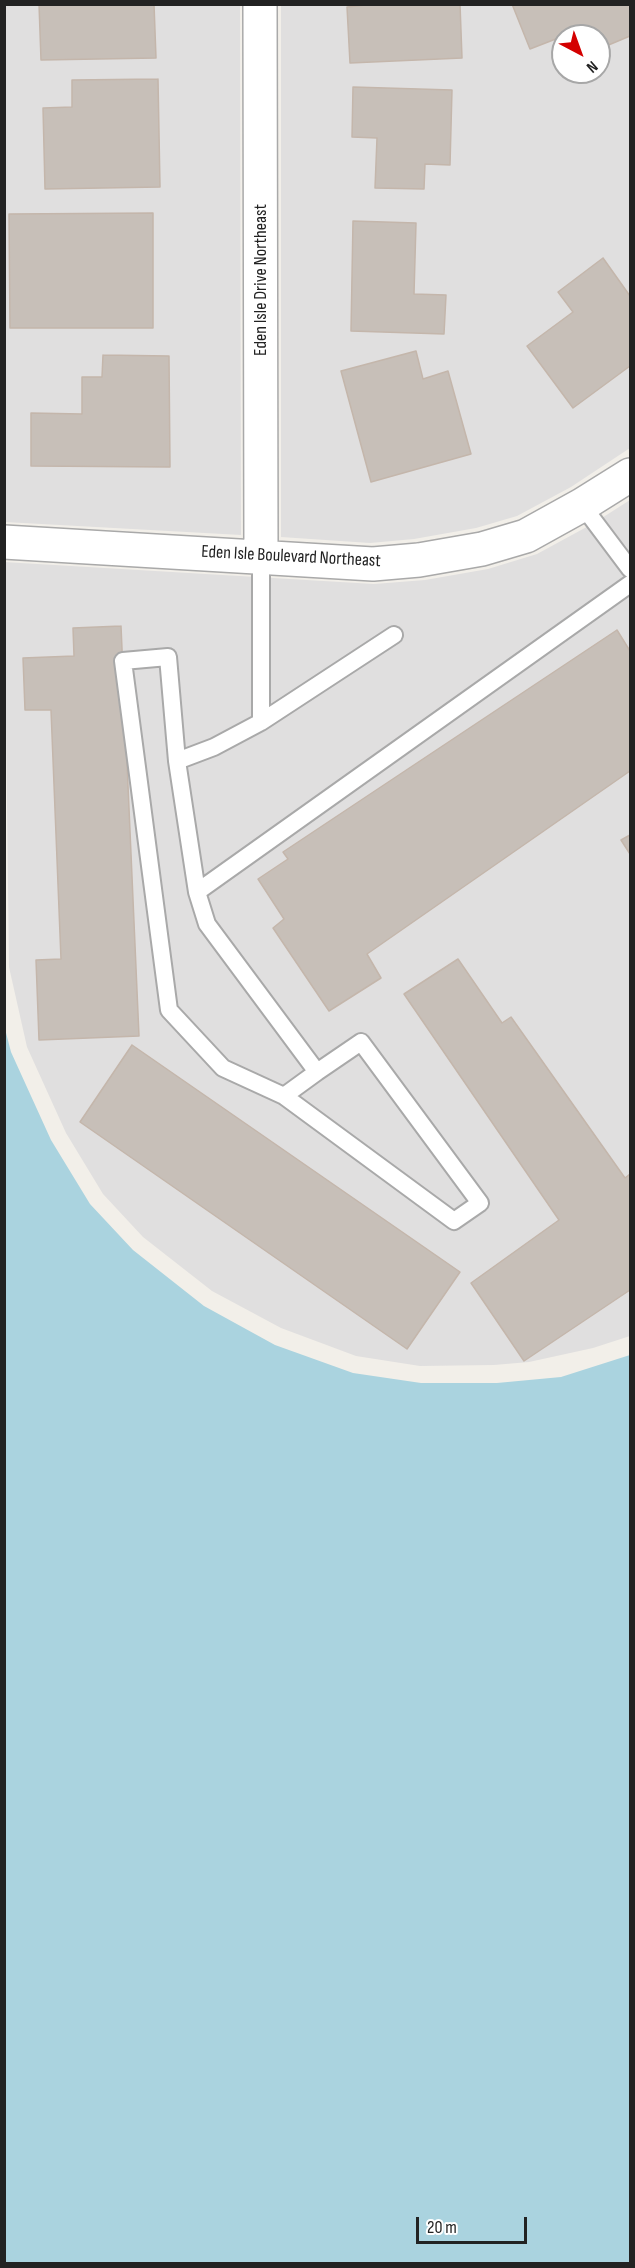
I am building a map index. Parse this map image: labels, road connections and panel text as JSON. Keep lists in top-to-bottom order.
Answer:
{
  "streets": {
    "street": ["Eden Isle Drive Northeast", "Eden Isle Boulevard Northeast"]
  },
  "crossings": [
    ["Eden Isle Drive Northeast", "Eden Isle Boulevard Northeast"]
  ],
  "scale_bar": "20 m",
  "north": "bottom right"
}
